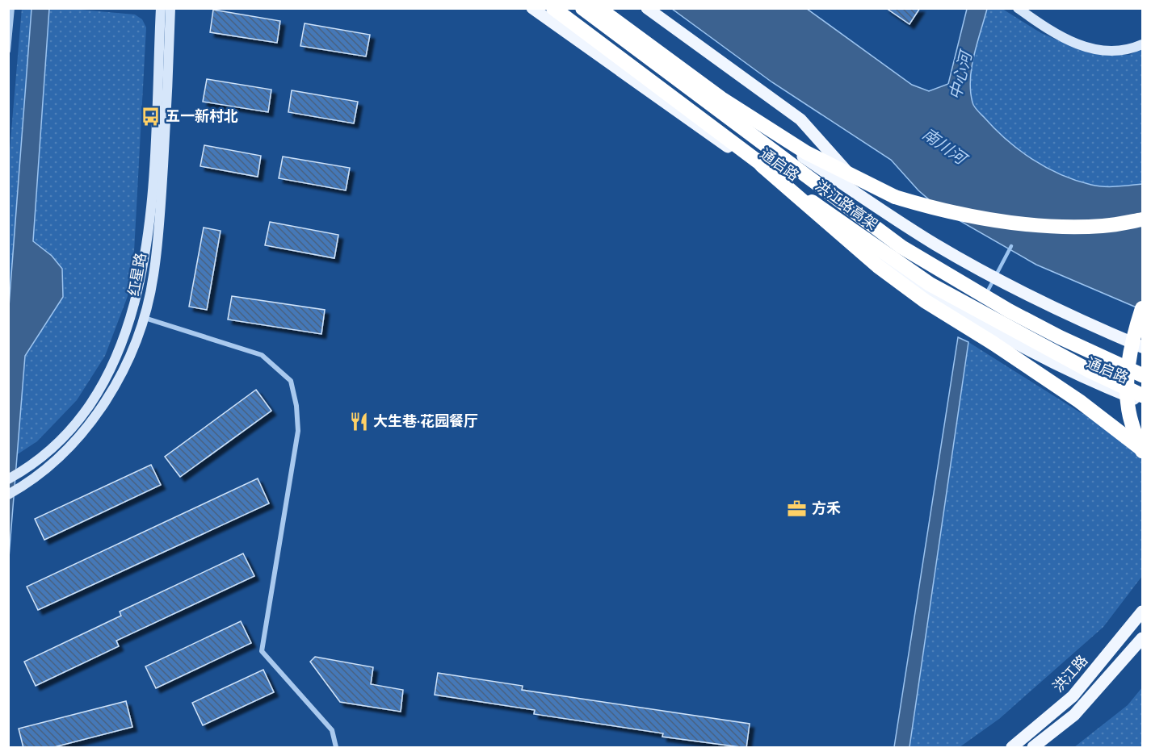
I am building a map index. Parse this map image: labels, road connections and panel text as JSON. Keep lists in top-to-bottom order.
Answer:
{
  "streets": {
    "highway": ["洪江路高架"],
    "main road": ["通启路", "红星路", "洪江路"]
  },
  "water": ["中心河", "南川河"],
  "places": {
    "bus stop": ["五一新村北"],
    "restaurant": ["大生巷·花园餐厅"],
    "office": ["方禾"]
  }
}
